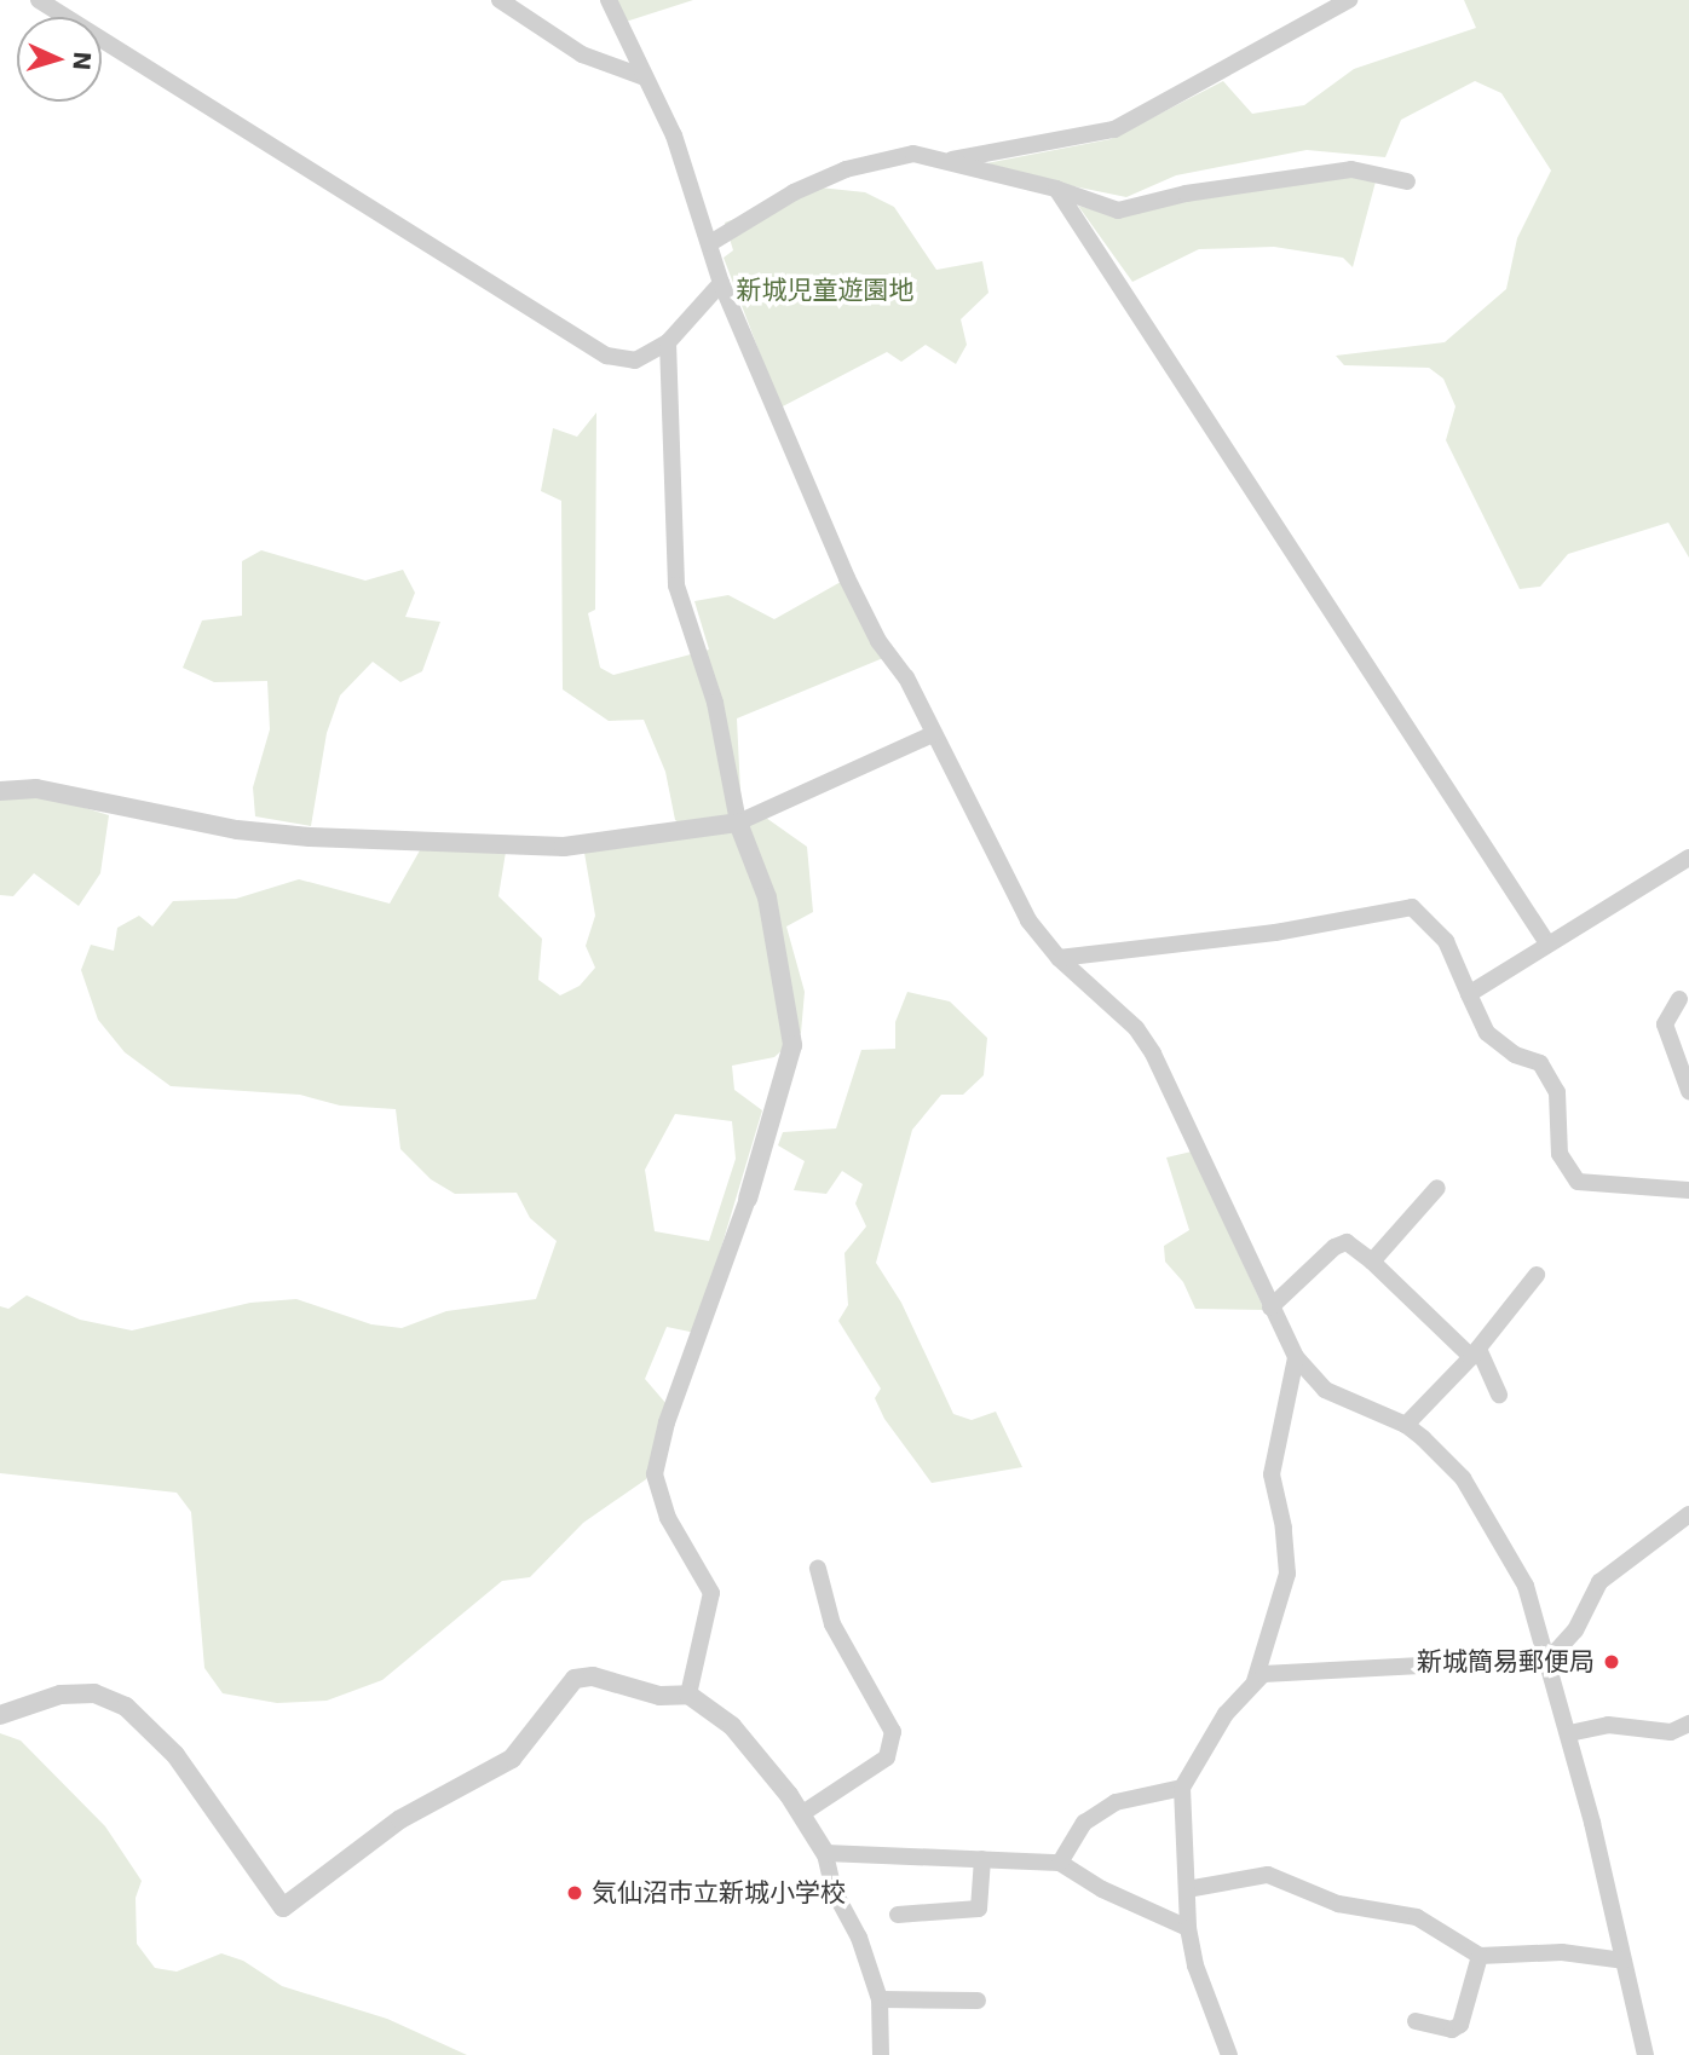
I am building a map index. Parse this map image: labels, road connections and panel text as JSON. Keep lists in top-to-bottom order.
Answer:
{
  "parks": ["新城児童遊園地"],
  "places": ["新城簡易郵便局", "気仙沼市立新城小学校"],
  "north": "right"
}
